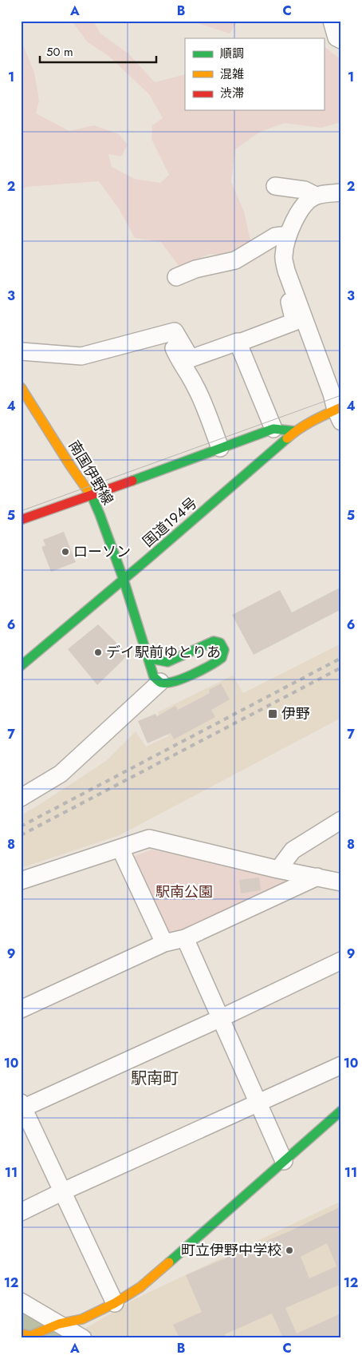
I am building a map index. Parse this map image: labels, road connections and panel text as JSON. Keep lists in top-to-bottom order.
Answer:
{
  "streets": {
    "main road": ["南国伊野線", "国道194号"]
  },
  "crossings": [
    ["南国伊野線", "国道194号"]
  ],
  "districts": ["駅南町"],
  "parks": ["駅南公園"],
  "places": {
    "other": ["ローソン", "デイ駅前ゆとりあ", "町立伊野中学校"],
    "transit": ["伊野"]
  },
  "legend": ["順調", "混雑", "渋滞"],
  "scale_bar": "50 m",
  "grid": {
    "columns": ["A", "B", "C"],
    "rows": [
      "1",
      "2",
      "3",
      "4",
      "5",
      "6",
      "7",
      "8",
      "9",
      "10",
      "11",
      "12"
    ]
  }
}
